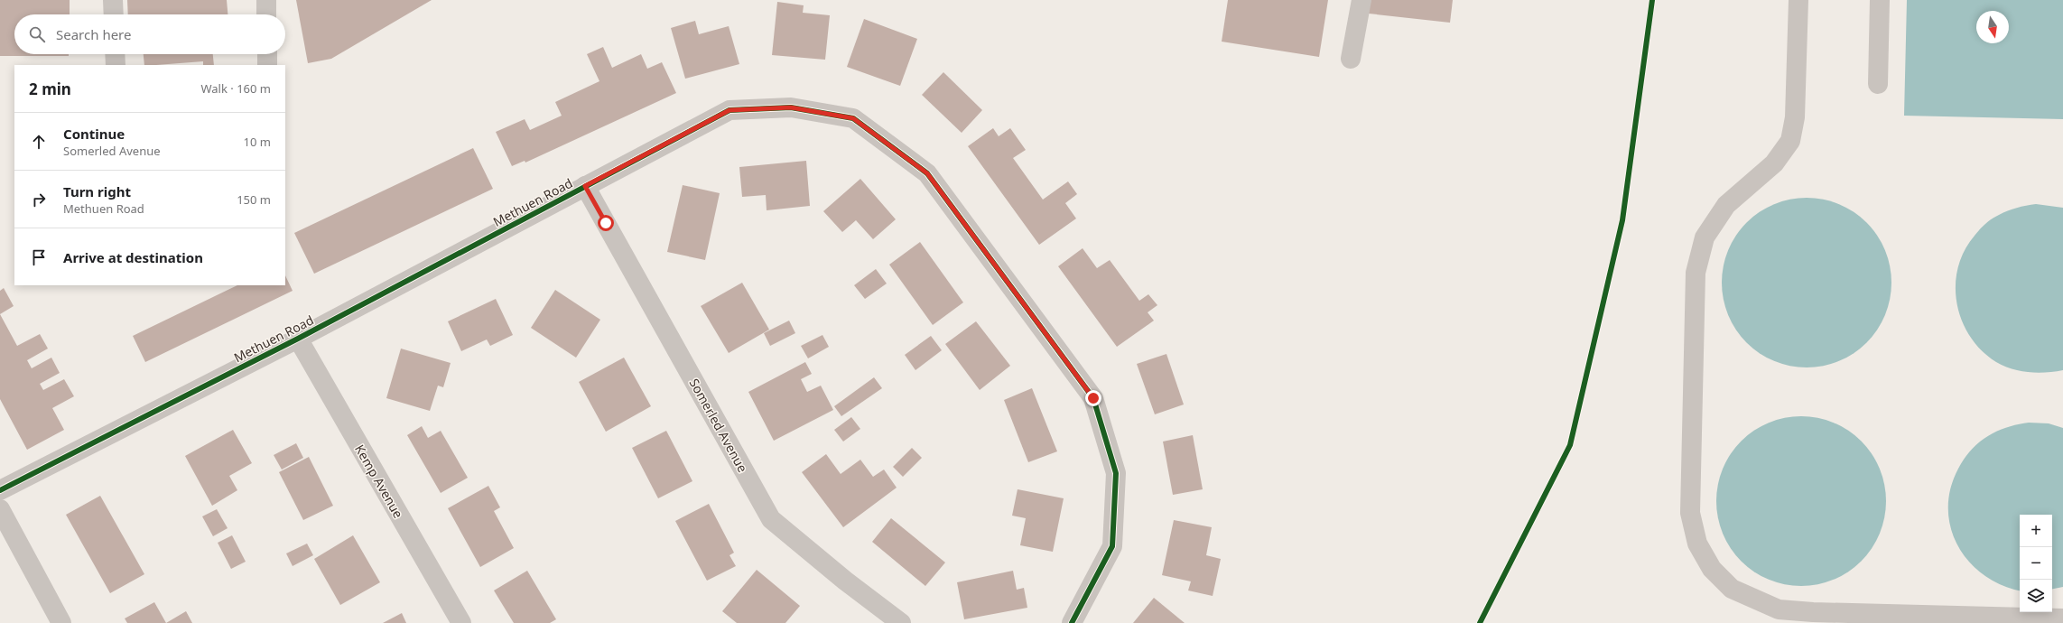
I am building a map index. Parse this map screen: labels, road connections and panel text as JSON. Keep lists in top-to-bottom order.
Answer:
{
  "streets": {
    "street": ["Methuen Road", "Somerled Avenue", "Kemp Avenue"]
  },
  "crossings": [
    ["Methuen Road", "Somerled Avenue"],
    ["Methuen Road", "Kemp Avenue"]
  ],
  "north": "bottom",
  "page": {
    "search": "Search here",
    "heading": ["2 min", "Walk · 160 m"],
    "list": [
      ["Continue", "Somerled Avenue", "10 m"],
      ["Turn right", "Methuen Road", "150 m"],
      "Arrive at destination"
    ],
    "map_buttons": ["+", "−"]
  }
}
